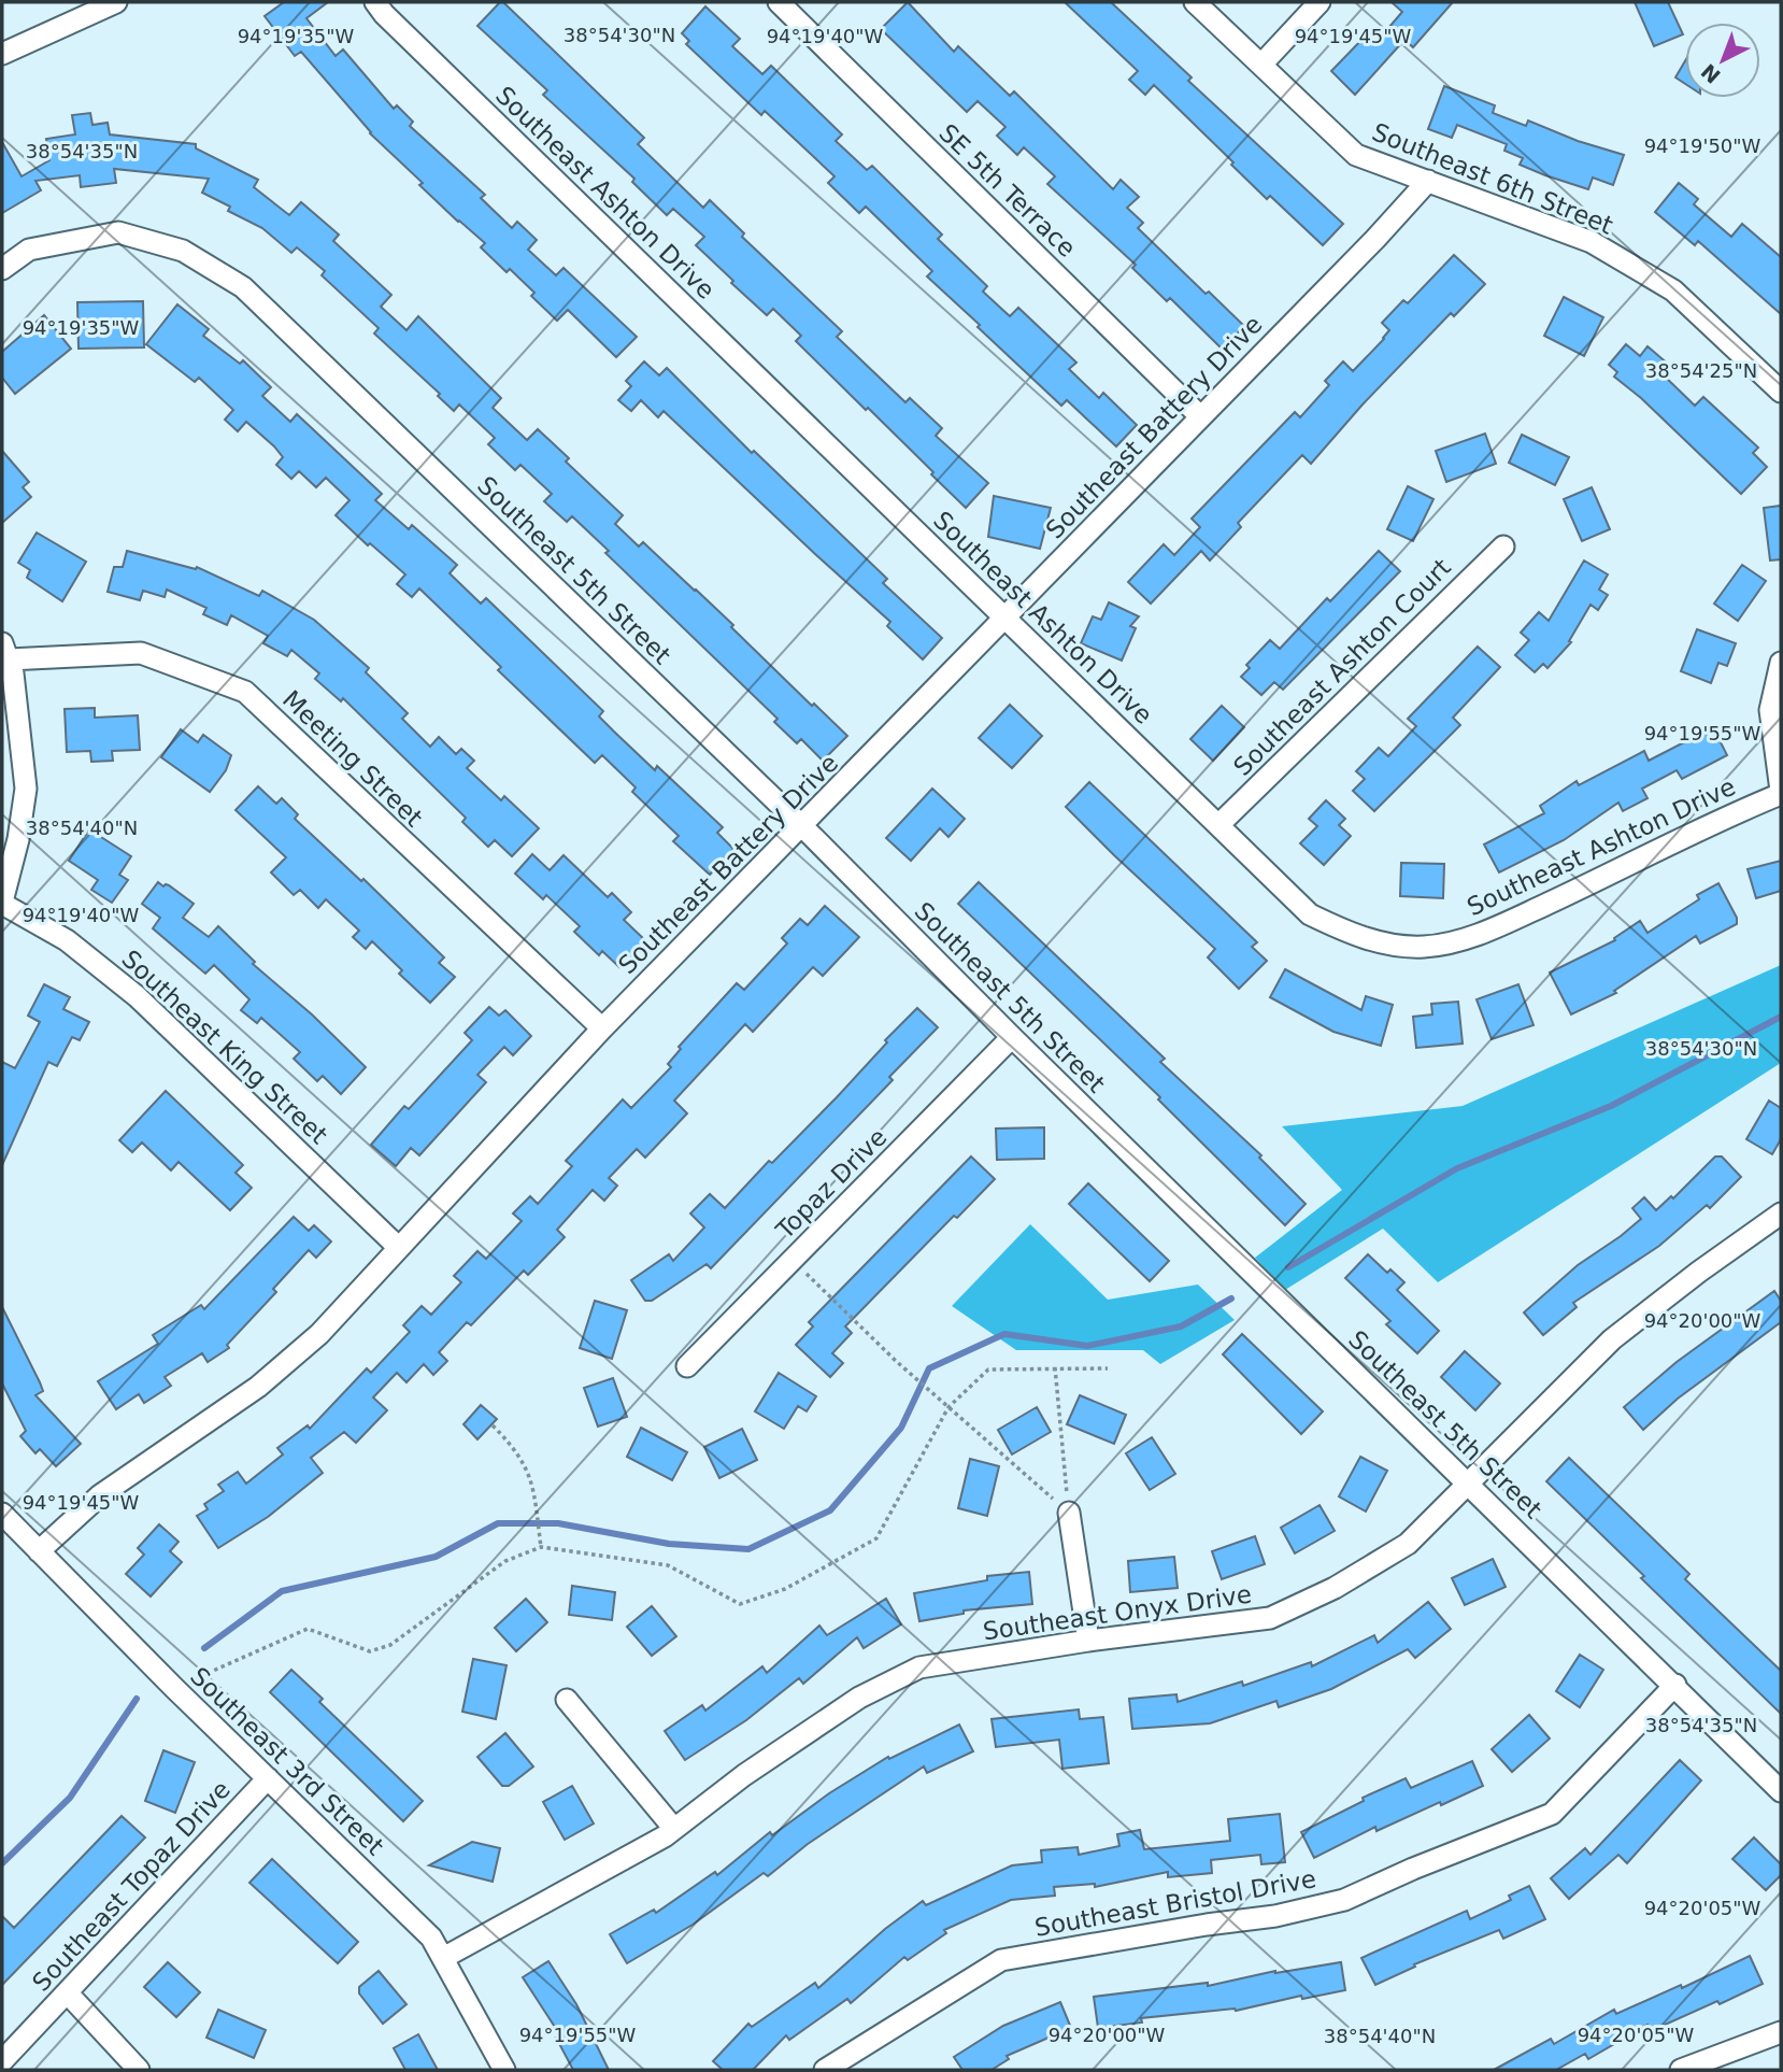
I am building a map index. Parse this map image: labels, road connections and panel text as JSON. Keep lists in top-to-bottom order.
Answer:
{
  "streets": {
    "street": [
      "Southeast 6th Street",
      "SE 5th Terrace",
      "Southeast Ashton Drive",
      "Southeast Battery Drive",
      "Southeast 5th Street",
      "Southeast Ashton Court",
      "Meeting Street",
      "Southeast King Street",
      "Topaz Drive",
      "Southeast Onyx Drive",
      "Southeast 3rd Street",
      "Southeast Topaz Drive",
      "Southeast Bristol Drive"
    ]
  },
  "crossings": [
    ["Southeast 6th Street", "Southeast Battery Drive"],
    ["SE 5th Terrace", "Southeast Battery Drive"],
    ["Southeast Ashton Drive", "Southeast Battery Drive"],
    ["Southeast Ashton Drive", "Southeast Ashton Court"],
    ["Southeast Battery Drive", "Southeast 5th Street"],
    ["Southeast Battery Drive", "Meeting Street"],
    ["Southeast Battery Drive", "Southeast King Street"],
    ["Southeast Battery Drive", "Southeast 3rd Street"],
    ["Southeast 5th Street", "Topaz Drive"],
    ["Southeast 5th Street", "Southeast Onyx Drive"],
    ["Southeast 5th Street", "Southeast Bristol Drive"],
    ["Southeast Onyx Drive", "Southeast 3rd Street"],
    ["Southeast 3rd Street", "Southeast Topaz Drive"]
  ],
  "north": "bottom left",
  "coordinates": [
    "38°54'30\"N",
    "94°19'35\"W",
    "94°19'40\"W",
    "94°19'45\"W",
    "94°19'50\"W",
    "38°54'35\"N",
    "38°54'25\"N",
    "94°19'55\"W",
    "38°54'40\"N",
    "94°20'00\"W",
    "94°20'05\"W"
  ]
}
